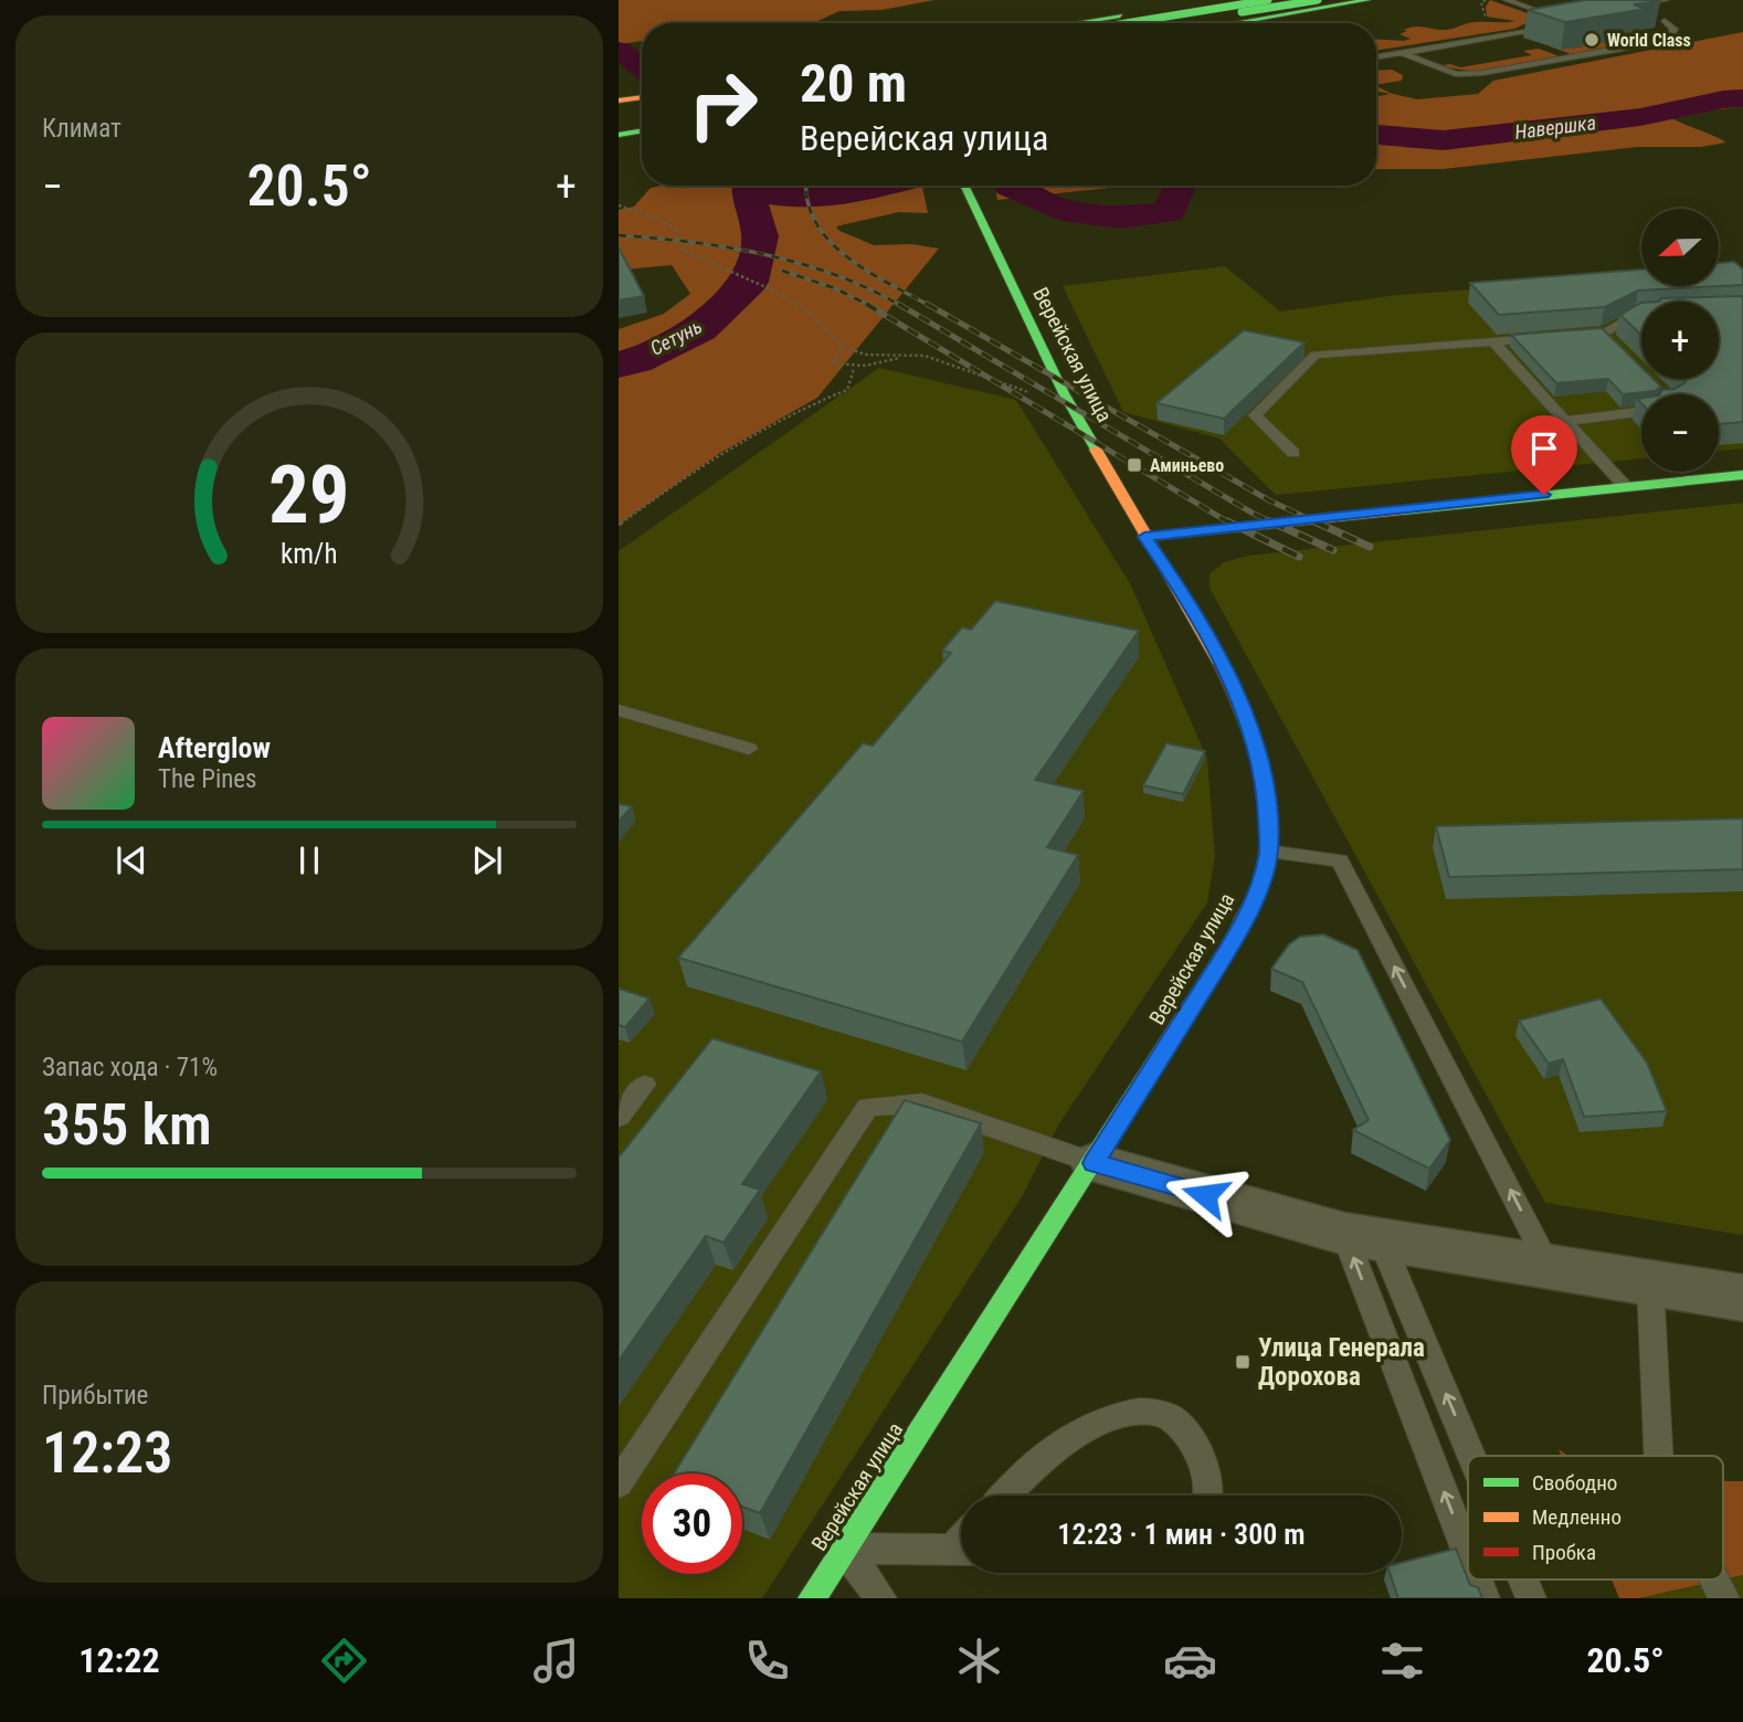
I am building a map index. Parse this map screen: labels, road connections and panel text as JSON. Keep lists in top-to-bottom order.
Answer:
{
  "streets": {
    "street": ["Верейская улица"]
  },
  "water": ["Навершка", "Сетунь"],
  "places": {
    "other": ["World Class"],
    "transit": ["Аминьево", "Улица Генерала Дорохова"]
  },
  "legend": ["Свободно", "Медленно", "Пробка"],
  "north": "left",
  "page": {
    "tile": [
      "Климат",
      ["Запас хода · 71%", "355 km"],
      ["Прибытие", "12:23"]
    ],
    "turn": ["20 m", "Верейская улица"],
    "heat": ["−", "20.5°", "+"],
    "map_buttons": ["+", "−"],
    "song": ["Afterglow", "The Pines"],
    "limit": "30",
    "trip": "12:23 · 1 мин · 300 m",
    "tabs": ["12:22", "20.5°"],
    "gauge": ["29", "km/h"]
  }
}
